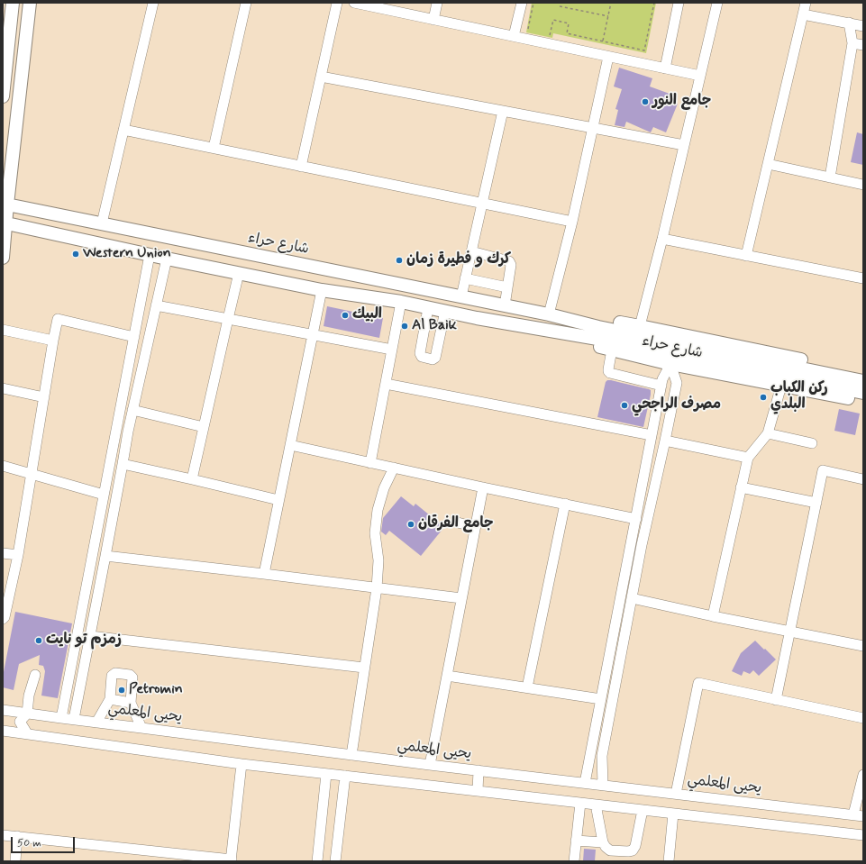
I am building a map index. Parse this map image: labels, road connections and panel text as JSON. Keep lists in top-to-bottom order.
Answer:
{
  "streets": {
    "main road": ["شارع حراء"],
    "street": ["يحيى المعلمي"]
  },
  "places": [
    "جامع النور",
    "Western Union",
    "كرك و فطيرة زمان",
    "البيك",
    "Al Baik",
    "ركن الكباب البلدي",
    "مصرف الراجحي",
    "جامع الفرقان",
    "زمزم تو نايت",
    "Petromin"
  ],
  "scale_bar": "50 m"
}
